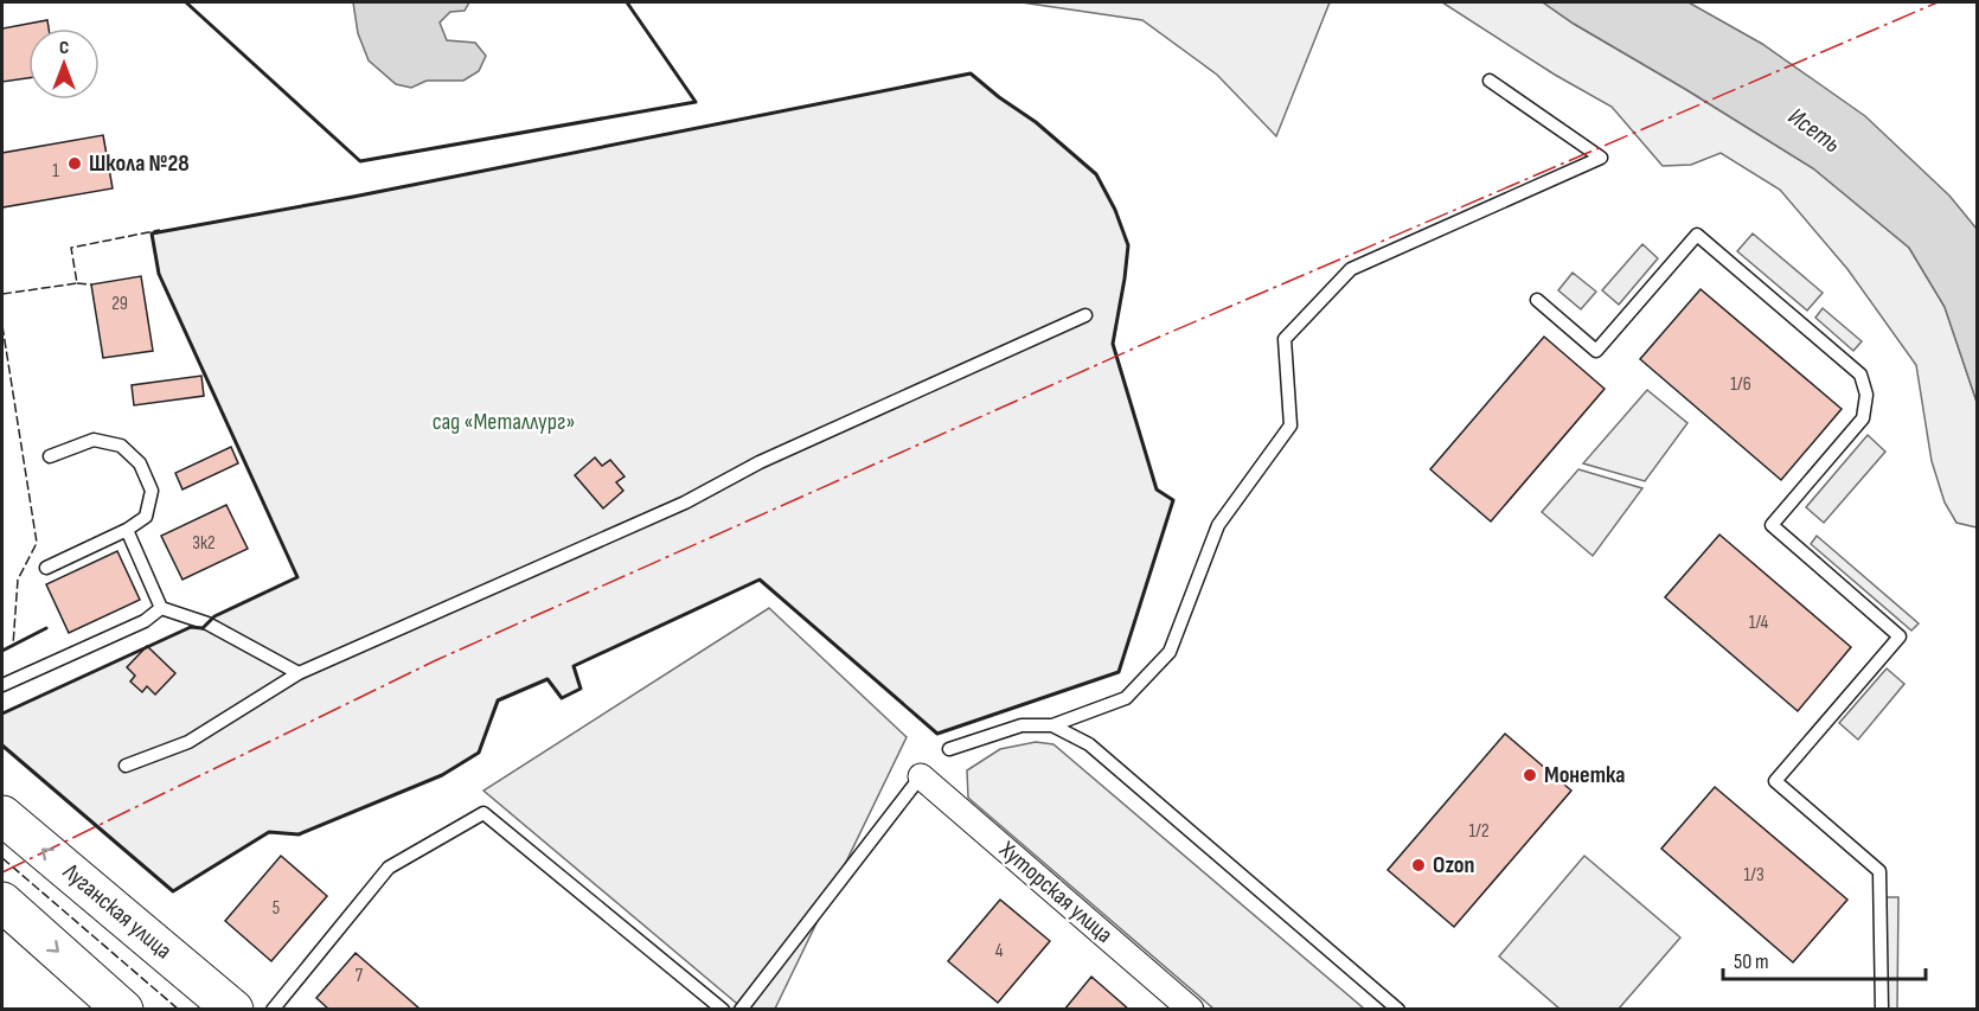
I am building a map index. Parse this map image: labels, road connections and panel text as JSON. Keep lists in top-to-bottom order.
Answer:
{
  "streets": {
    "main road": ["Луганская улица"],
    "street": ["Хуторская улица"]
  },
  "water": ["Исеть"],
  "parks": ["сад «Металлург»"],
  "places": ["Школа №28", "Монетка", "Ozon"],
  "house_numbers": [
    "1",
    "29",
    "1/6",
    "3к2",
    "1/4",
    "1/2",
    "1/3",
    "5",
    "4",
    "7"
  ],
  "scale_bar": "50 m",
  "north": "top"
}
